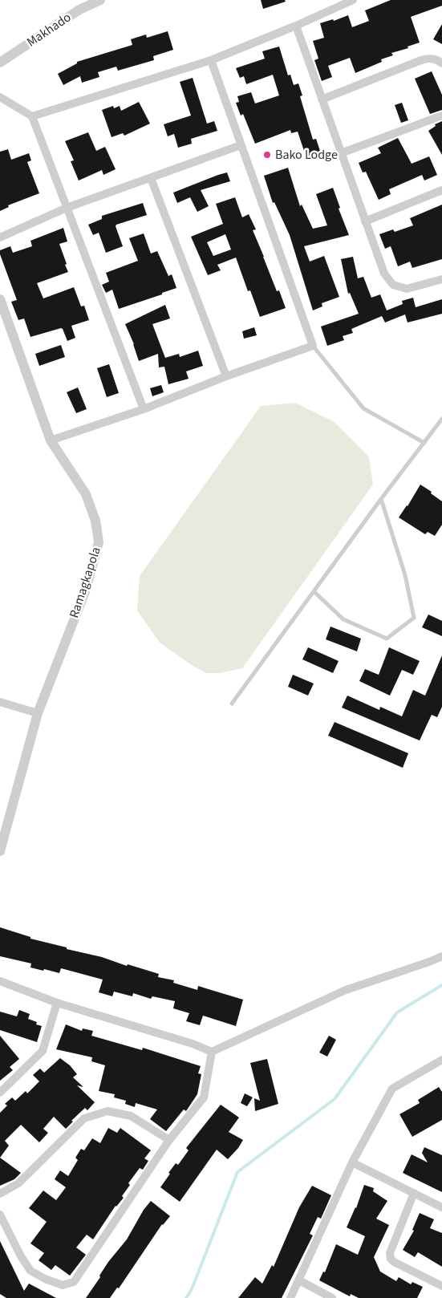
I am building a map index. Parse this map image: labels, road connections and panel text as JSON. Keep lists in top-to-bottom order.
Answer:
{
  "streets": {
    "street": ["Makhado", "Ramagkapola"]
  },
  "places": ["Bako Lodge"]
}
